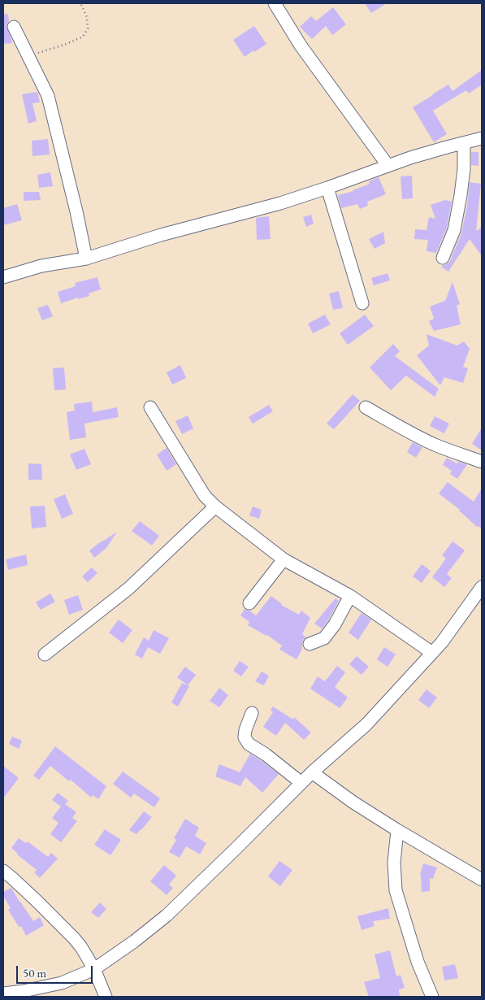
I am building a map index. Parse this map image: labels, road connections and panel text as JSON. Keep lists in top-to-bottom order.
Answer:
{
  "scale_bar": "50 m"
}
